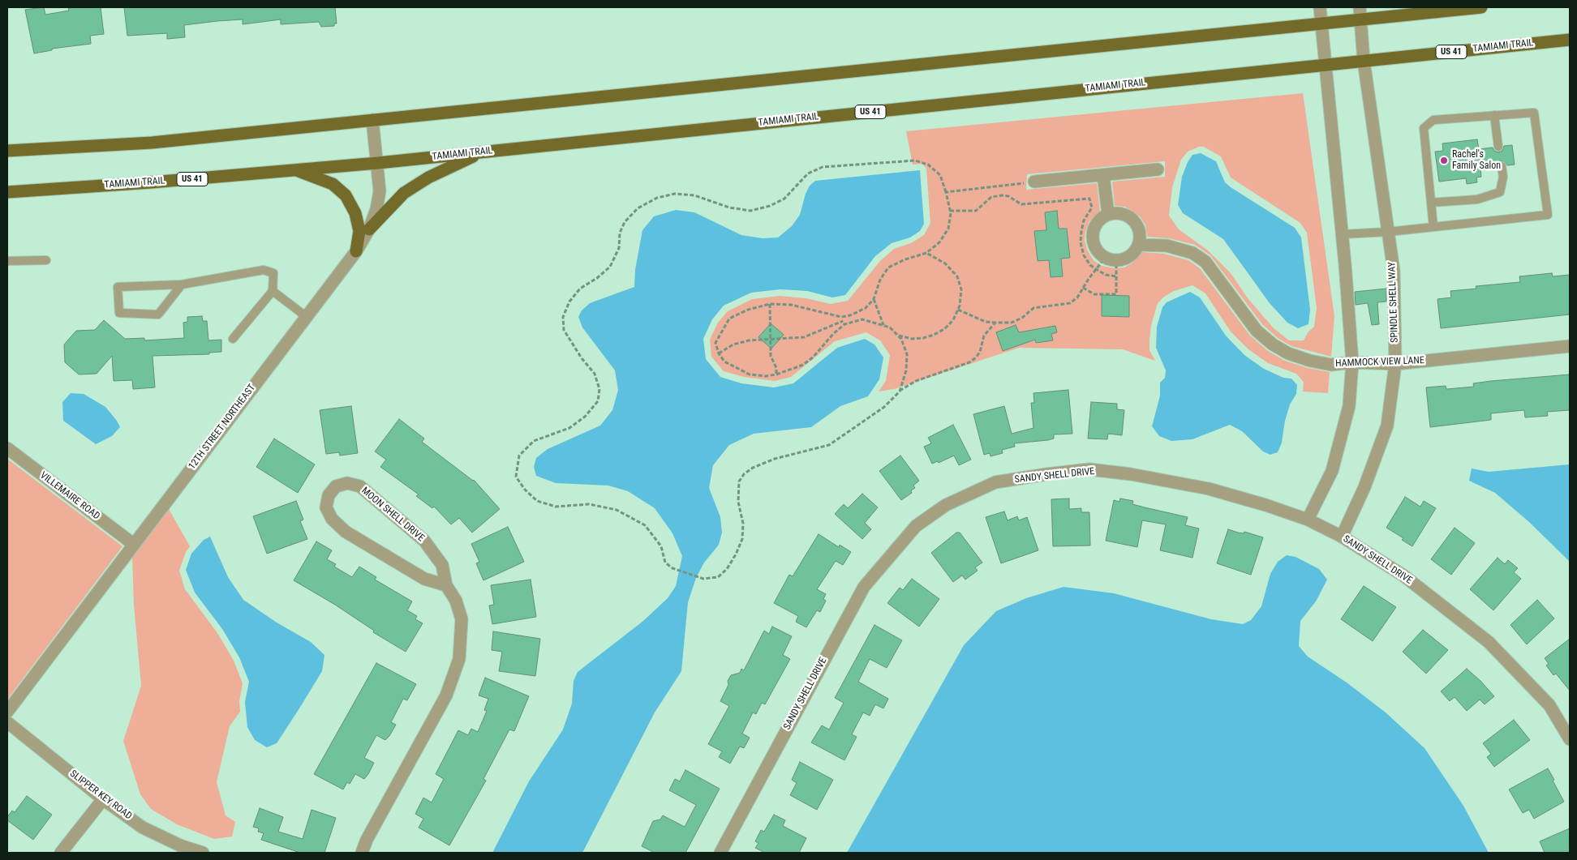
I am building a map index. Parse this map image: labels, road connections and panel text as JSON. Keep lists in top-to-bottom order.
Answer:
{
  "streets": {
    "main road": ["TAMIAMI TRAIL", "US 41"],
    "street": [
      "SPINDLE SHELL WAY",
      "HAMMOCK VIEW LANE",
      "12TH STREET NORTHEAST",
      "SANDY SHELL DRIVE",
      "VILLEMAIRE ROAD",
      "MOON SHELL DRIVE",
      "SLIPPER KEY ROAD"
    ]
  },
  "crossings": [
    ["TAMIAMI TRAIL", "SPINDLE SHELL WAY"],
    ["TAMIAMI TRAIL", "12TH STREET NORTHEAST"],
    ["SPINDLE SHELL WAY", "HAMMOCK VIEW LANE"],
    ["SPINDLE SHELL WAY", "SANDY SHELL DRIVE"],
    ["12TH STREET NORTHEAST", "VILLEMAIRE ROAD"]
  ],
  "places": ["Rachel's Family Salon"]
}
